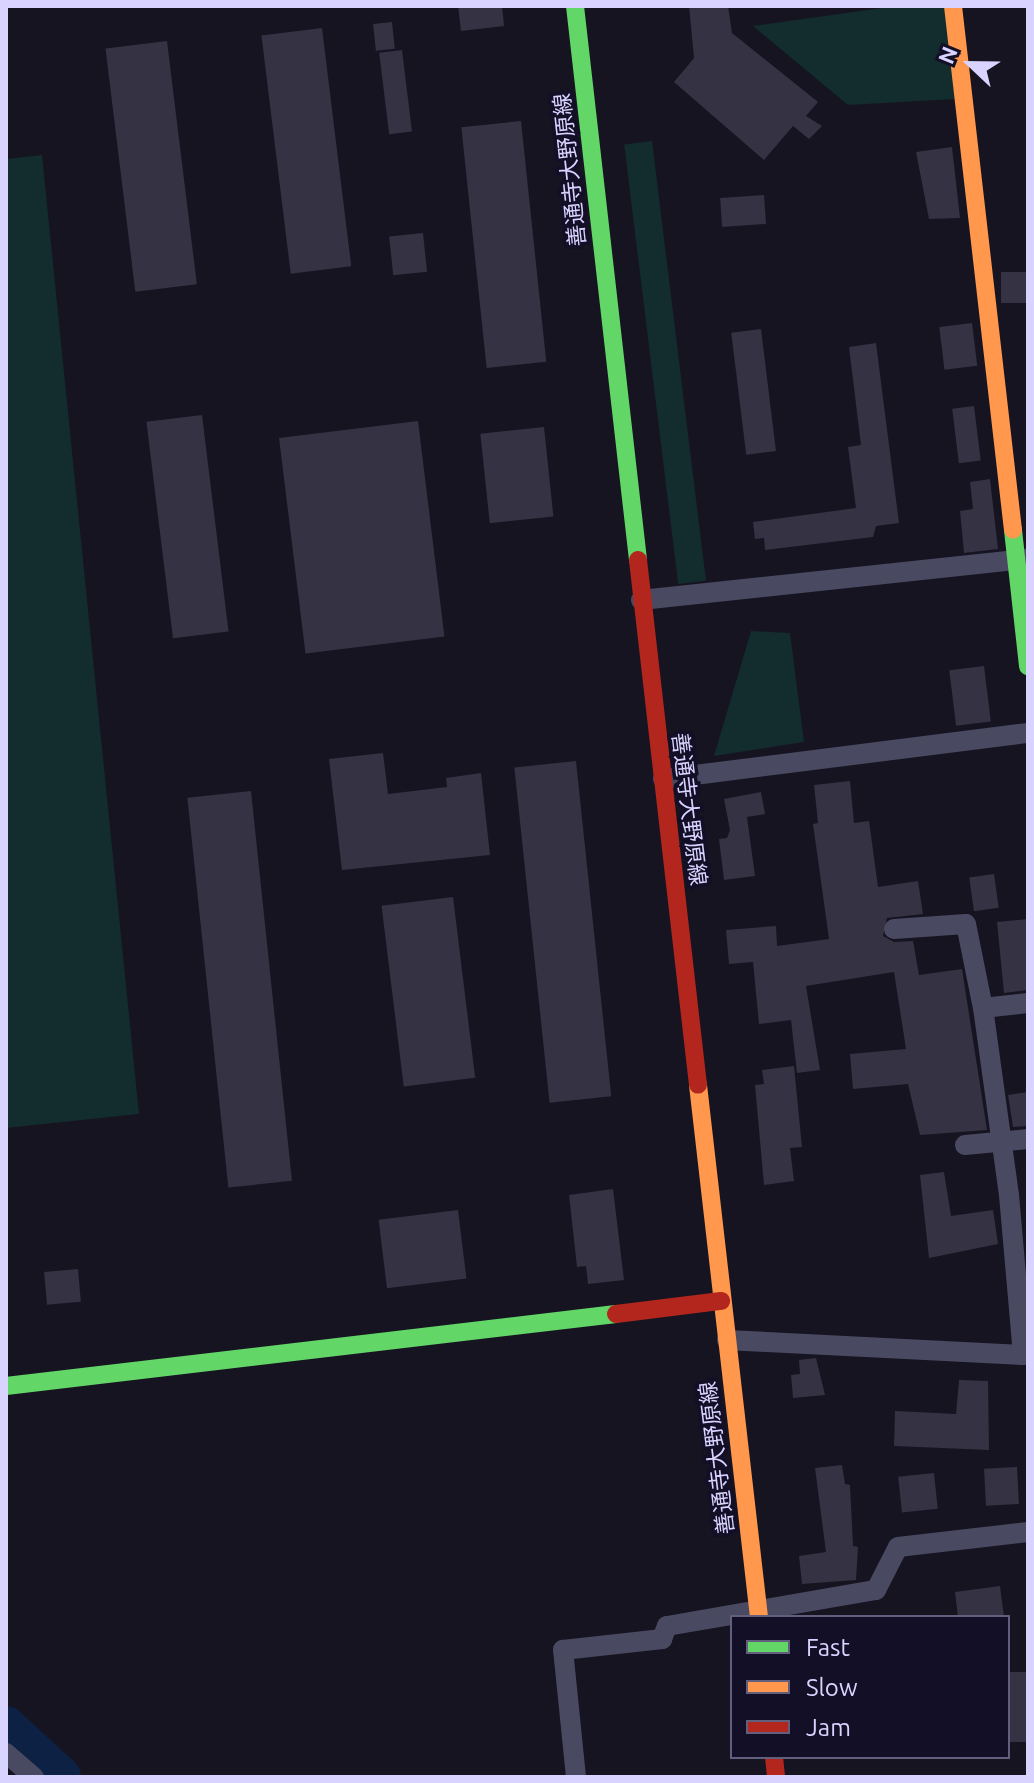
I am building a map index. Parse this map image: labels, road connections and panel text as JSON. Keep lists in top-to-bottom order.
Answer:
{
  "streets": {
    "main road": ["善通寺大野原線"]
  },
  "legend": ["Fast", "Slow", "Jam"],
  "north": "left"
}
